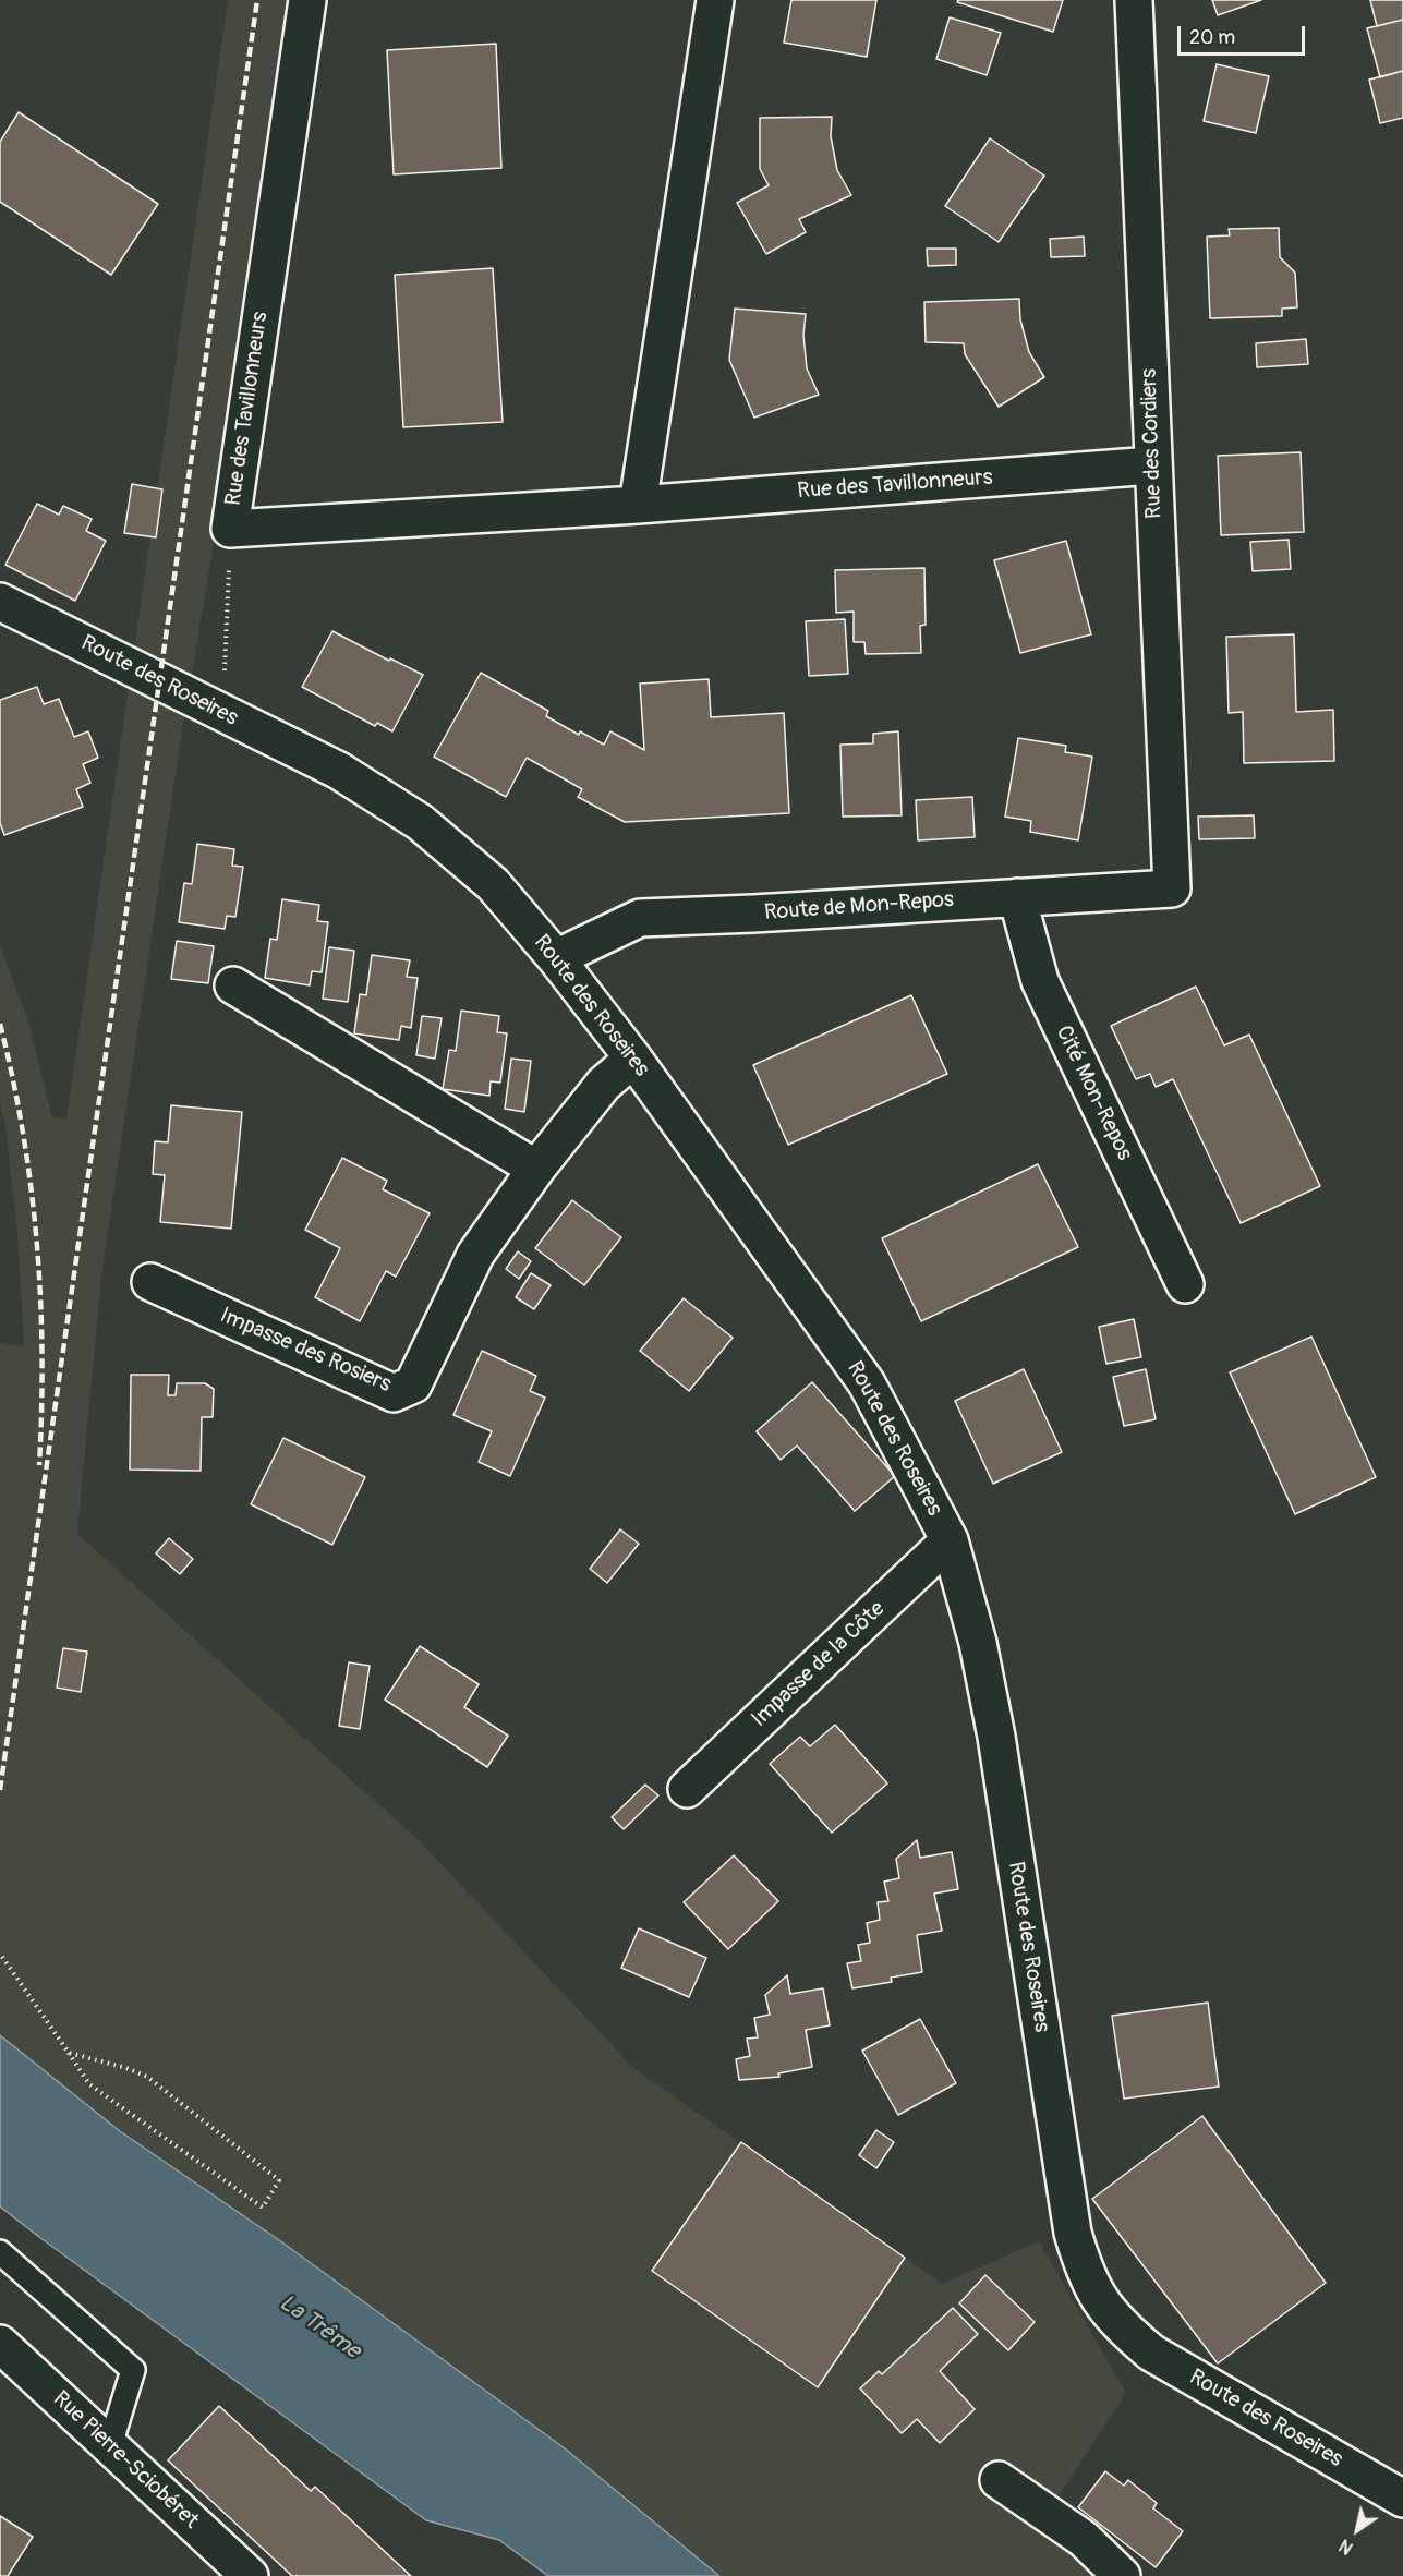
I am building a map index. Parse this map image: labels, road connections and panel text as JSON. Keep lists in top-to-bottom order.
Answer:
{
  "streets": {
    "street": [
      "Rue des Tavillonneurs",
      "Rue des Cordiers",
      "Route des Roseires",
      "Route de Mon-Repos",
      "Cité Mon-Repos",
      "Impasse des Rosiers",
      "Impasse de la Côte",
      "Rue Pierre-Sciobéret"
    ]
  },
  "crossings": [
    ["Rue des Tavillonneurs", "Rue des Cordiers"],
    ["Rue des Cordiers", "Route de Mon-Repos"],
    ["Route des Roseires", "Route de Mon-Repos"],
    ["Route des Roseires", "Impasse des Rosiers"],
    ["Route des Roseires", "Impasse de la Côte"],
    ["Route de Mon-Repos", "Cité Mon-Repos"]
  ],
  "water": ["La Trême"],
  "scale_bar": "20 m",
  "north": "bottom left"
}
